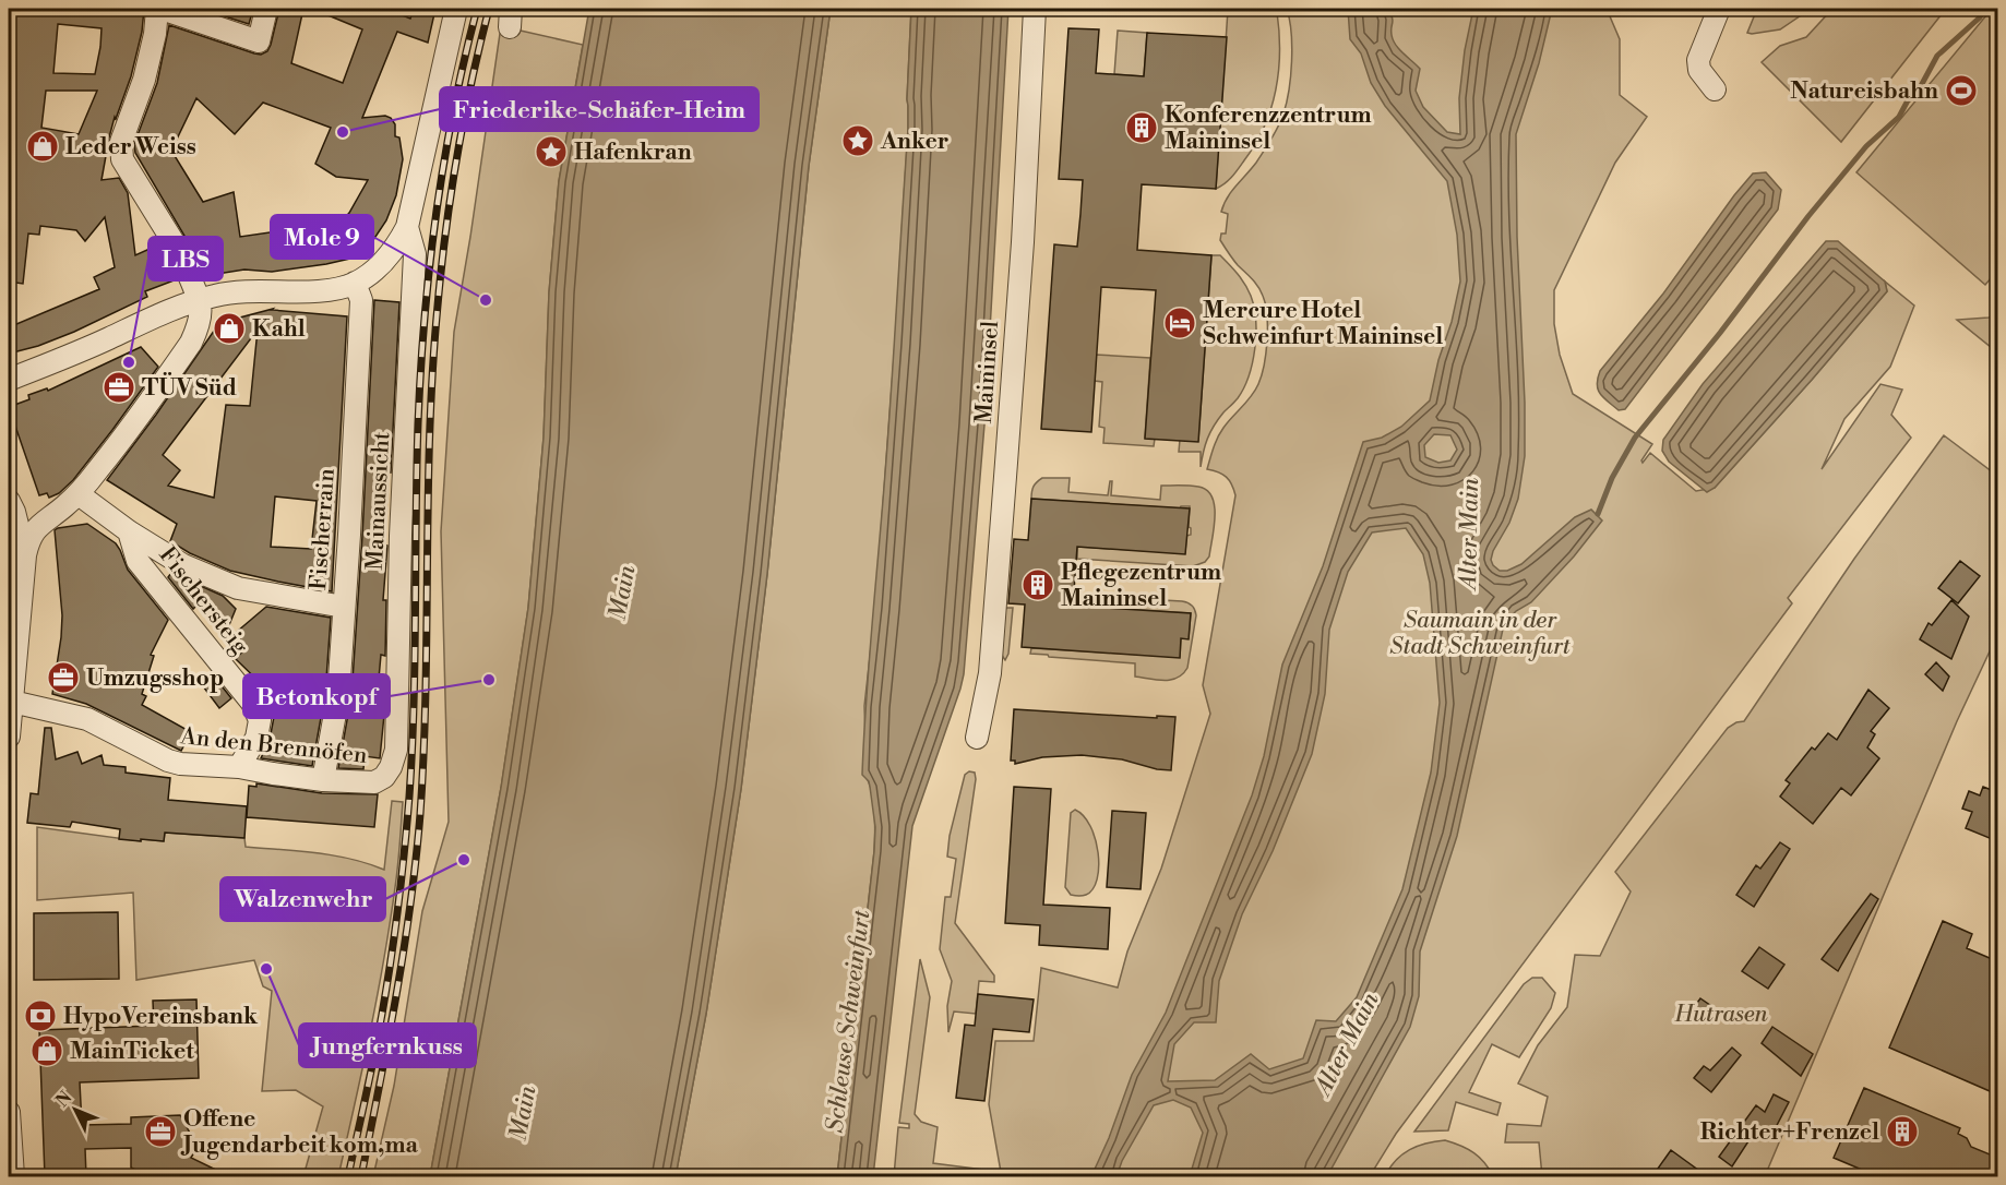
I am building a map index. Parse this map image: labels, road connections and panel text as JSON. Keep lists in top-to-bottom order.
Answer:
{
  "streets": {
    "street": [
      "Maininsel",
      "Mainaussicht",
      "Fischerrain",
      "Fischersteig",
      "An den Brennöfen"
    ]
  },
  "crossings": [
    ["Mainaussicht", "An den Brennöfen"],
    ["Fischerrain", "Fischersteig"],
    ["Fischerrain", "An den Brennöfen"],
    ["Fischersteig", "An den Brennöfen"]
  ],
  "water": ["Alter Main", "Main", "Schleuse Schweinfurt"],
  "parks": ["Saumain in der Stadt Schweinfurt", "Hutrasen"],
  "places": {
    "sports": ["Natureisbahn"],
    "building": ["Konferenzzentrum Maininsel", "Pflegezentrum Maininsel", "Richter+Frenzel"],
    "other": [
      "Friederike-Schäfer-Heim",
      "Mole 9",
      "LBS",
      "Betonkopf",
      "Walzenwehr",
      "Jungfernkuss"
    ],
    "place": ["Anker", "Hafenkran"],
    "shop": ["Leder Weiss", "Kahl", "MainTicket"],
    "hotel": ["Mercure Hotel Schweinfurt Maininsel"],
    "office": ["TÜV Süd", "Umzugsshop", "Offene Jugendarbeit kom,ma"],
    "bank": ["HypoVereinsbank"]
  },
  "north": "top left"
}
